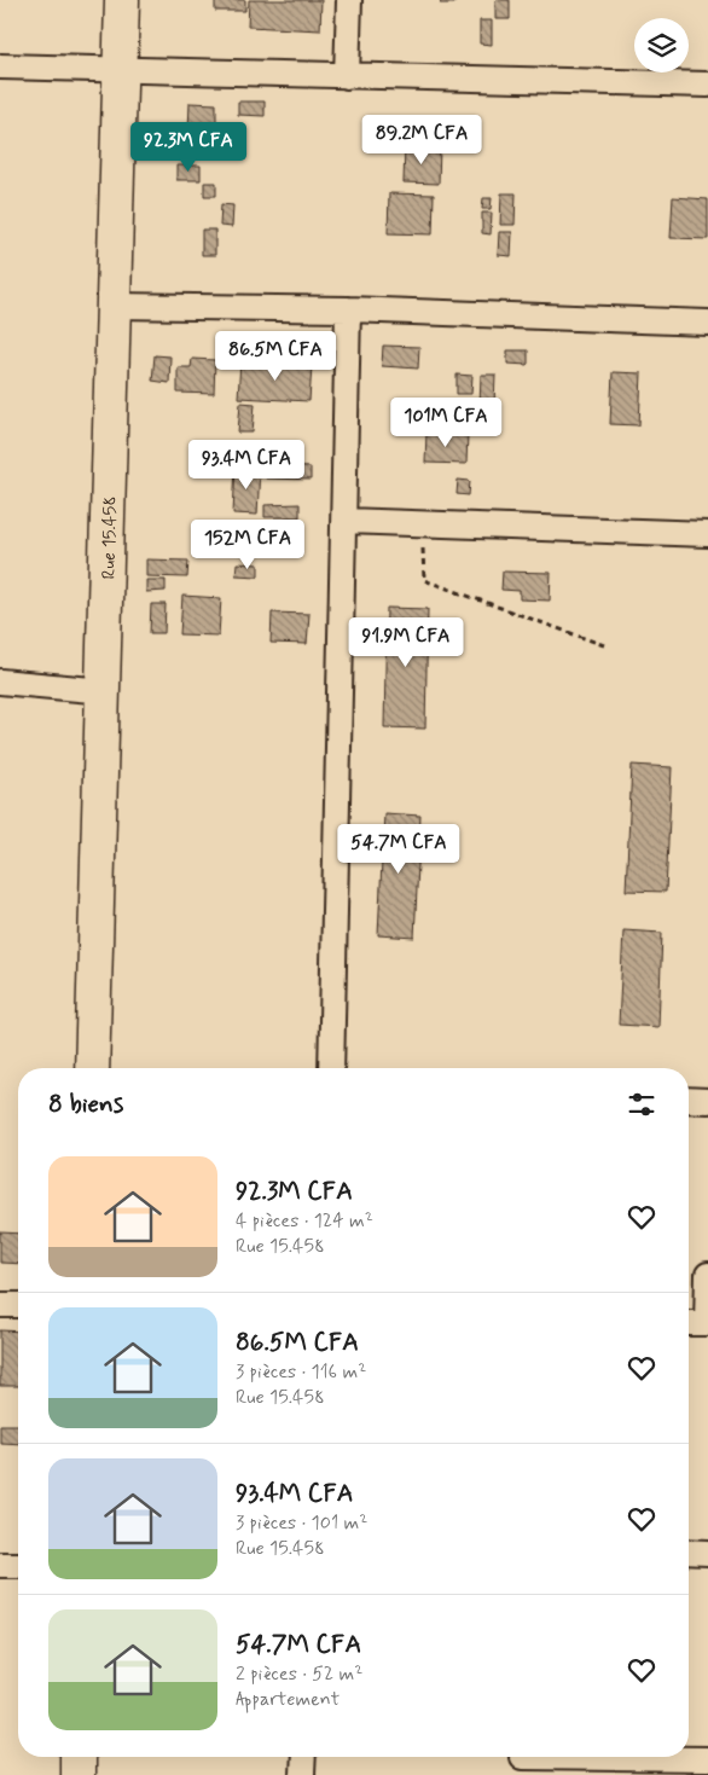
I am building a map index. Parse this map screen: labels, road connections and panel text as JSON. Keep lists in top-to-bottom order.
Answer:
{
  "streets": {
    "main road": ["Rue 15.458"]
  },
  "page": {
    "price": [
      "89.2M CFA",
      "92.3M CFA",
      "86.5M CFA",
      "101M CFA",
      "93.4M CFA",
      "152M CFA",
      "91.9M CFA",
      "54.7M CFA"
    ],
    "heading": "8 biens",
    "list": [
      {
        "name": "92.3M CFA",
        "note": "4 pièces · 124 m² · Rue 15.458"
      },
      {
        "name": "86.5M CFA",
        "note": "3 pièces · 116 m² · Rue 15.458"
      },
      {
        "name": "93.4M CFA",
        "note": "3 pièces · 101 m² · Rue 15.458"
      },
      {
        "name": "54.7M CFA",
        "note": "2 pièces · 52 m² · Appartement"
      }
    ]
  }
}
